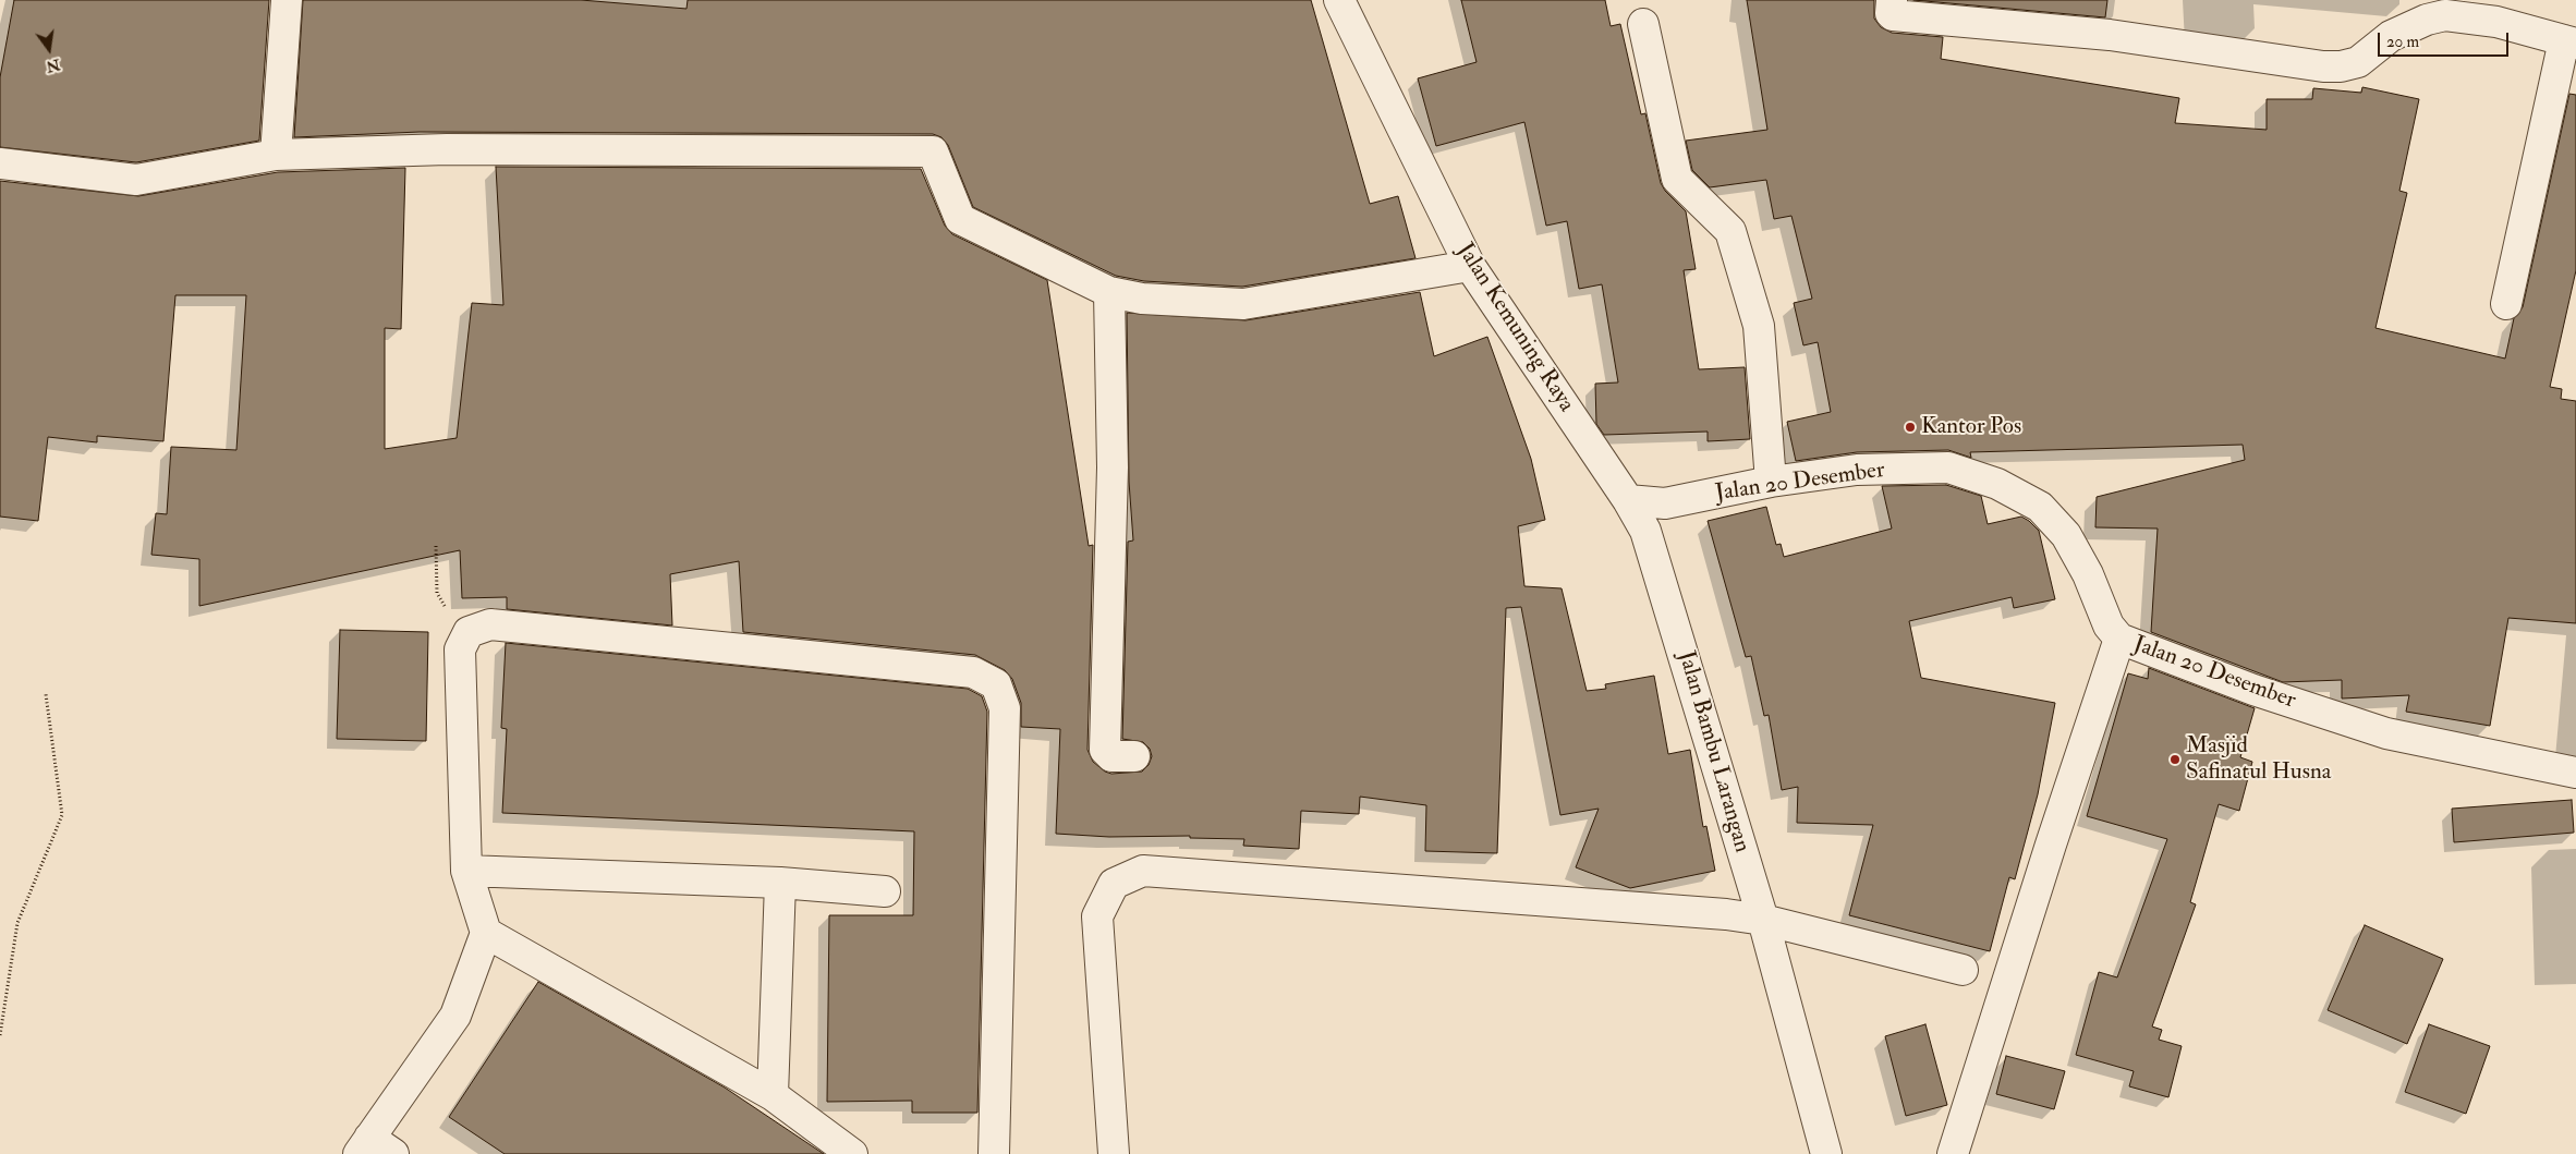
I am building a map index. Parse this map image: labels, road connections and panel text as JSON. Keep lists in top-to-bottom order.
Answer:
{
  "streets": {
    "street": ["Jalan Kemuning Raya", "Jalan 20 Desember", "Jalan Bambu Larangan"]
  },
  "crossings": [
    ["Jalan Kemuning Raya", "Jalan 20 Desember"],
    ["Jalan Kemuning Raya", "Jalan Bambu Larangan"],
    ["Jalan 20 Desember", "Jalan Bambu Larangan"]
  ],
  "places": ["Kantor Pos", "Masjid Safinatul Husna"],
  "scale_bar": "20 m",
  "north": "bottom"
}
